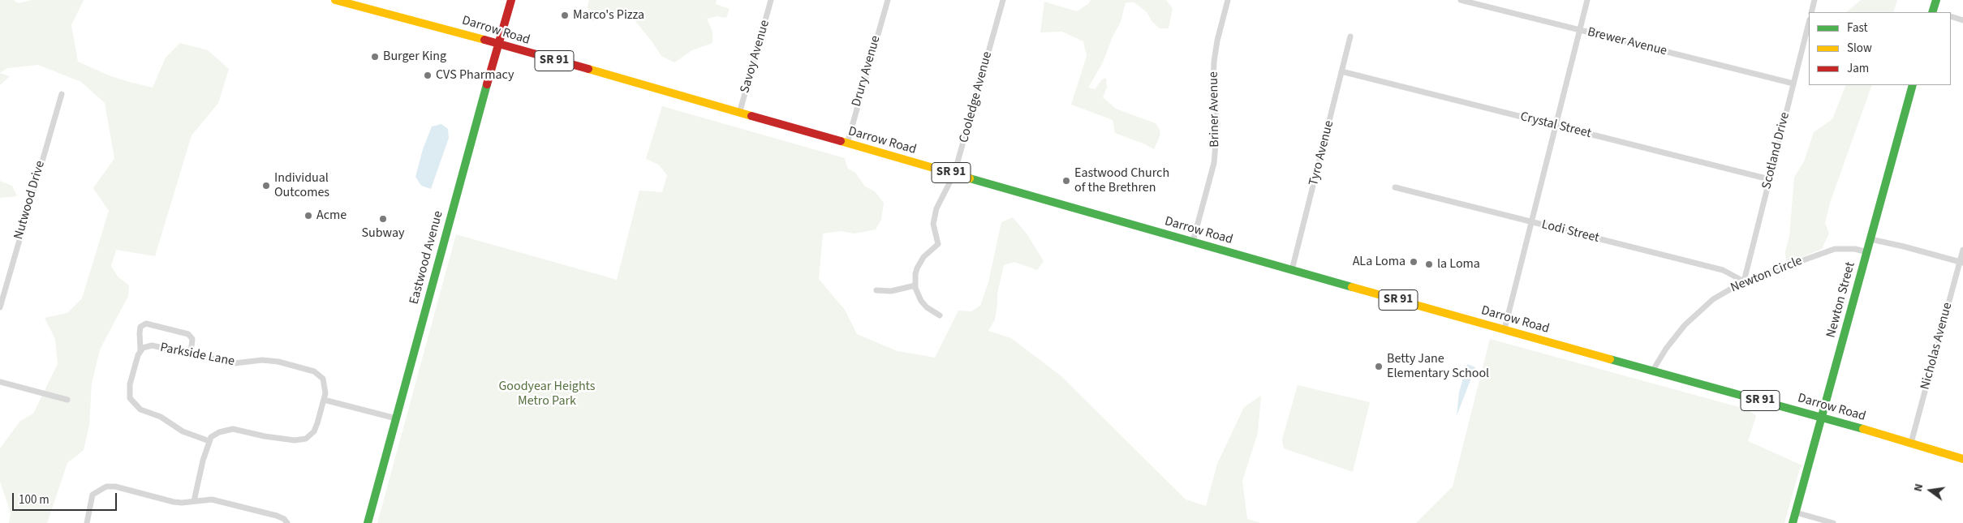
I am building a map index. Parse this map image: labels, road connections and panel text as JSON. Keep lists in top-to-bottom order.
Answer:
{
  "streets": {
    "main road": [
      "Darrow Road",
      "SR 91",
      "Eastwood Avenue",
      "Newton Street"
    ],
    "street": [
      "Brewer Avenue",
      "Savoy Avenue",
      "Drury Avenue",
      "Cooledge Avenue",
      "Briner Avenue",
      "Crystal Street",
      "Scotland Drive",
      "Tyro Avenue",
      "Nutwood Drive",
      "Lodi Street",
      "Newton Circle",
      "Nicholas Avenue",
      "Parkside Lane"
    ]
  },
  "crossings": [
    ["Darrow Road", "Savoy Avenue"],
    ["Darrow Road", "Drury Avenue"],
    ["Darrow Road", "Cooledge Avenue"],
    ["Darrow Road", "Briner Avenue"],
    ["Darrow Road", "Tyro Avenue"],
    ["Darrow Road", "Eastwood Avenue"],
    ["Darrow Road", "Newton Circle"],
    ["Darrow Road", "Newton Street"],
    ["Darrow Road", "Nicholas Avenue"],
    ["Brewer Avenue", "Scotland Drive"],
    ["Crystal Street", "Scotland Drive"],
    ["Crystal Street", "Tyro Avenue"],
    ["Scotland Drive", "Lodi Street"],
    ["Scotland Drive", "Newton Circle"],
    ["Lodi Street", "Newton Circle"],
    ["Newton Circle", "Newton Street"]
  ],
  "parks": ["Goodyear Heights Metro Park"],
  "places": [
    "Marco's Pizza",
    "Burger King",
    "CVS Pharmacy",
    "Eastwood Church of the Brethren",
    "Individual Outcomes",
    "Acme",
    "Subway",
    "ALa Loma",
    "la Loma",
    "Betty Jane Elementary School"
  ],
  "legend": ["Fast", "Slow", "Jam"],
  "scale_bar": "100 m",
  "north": "left"
}
